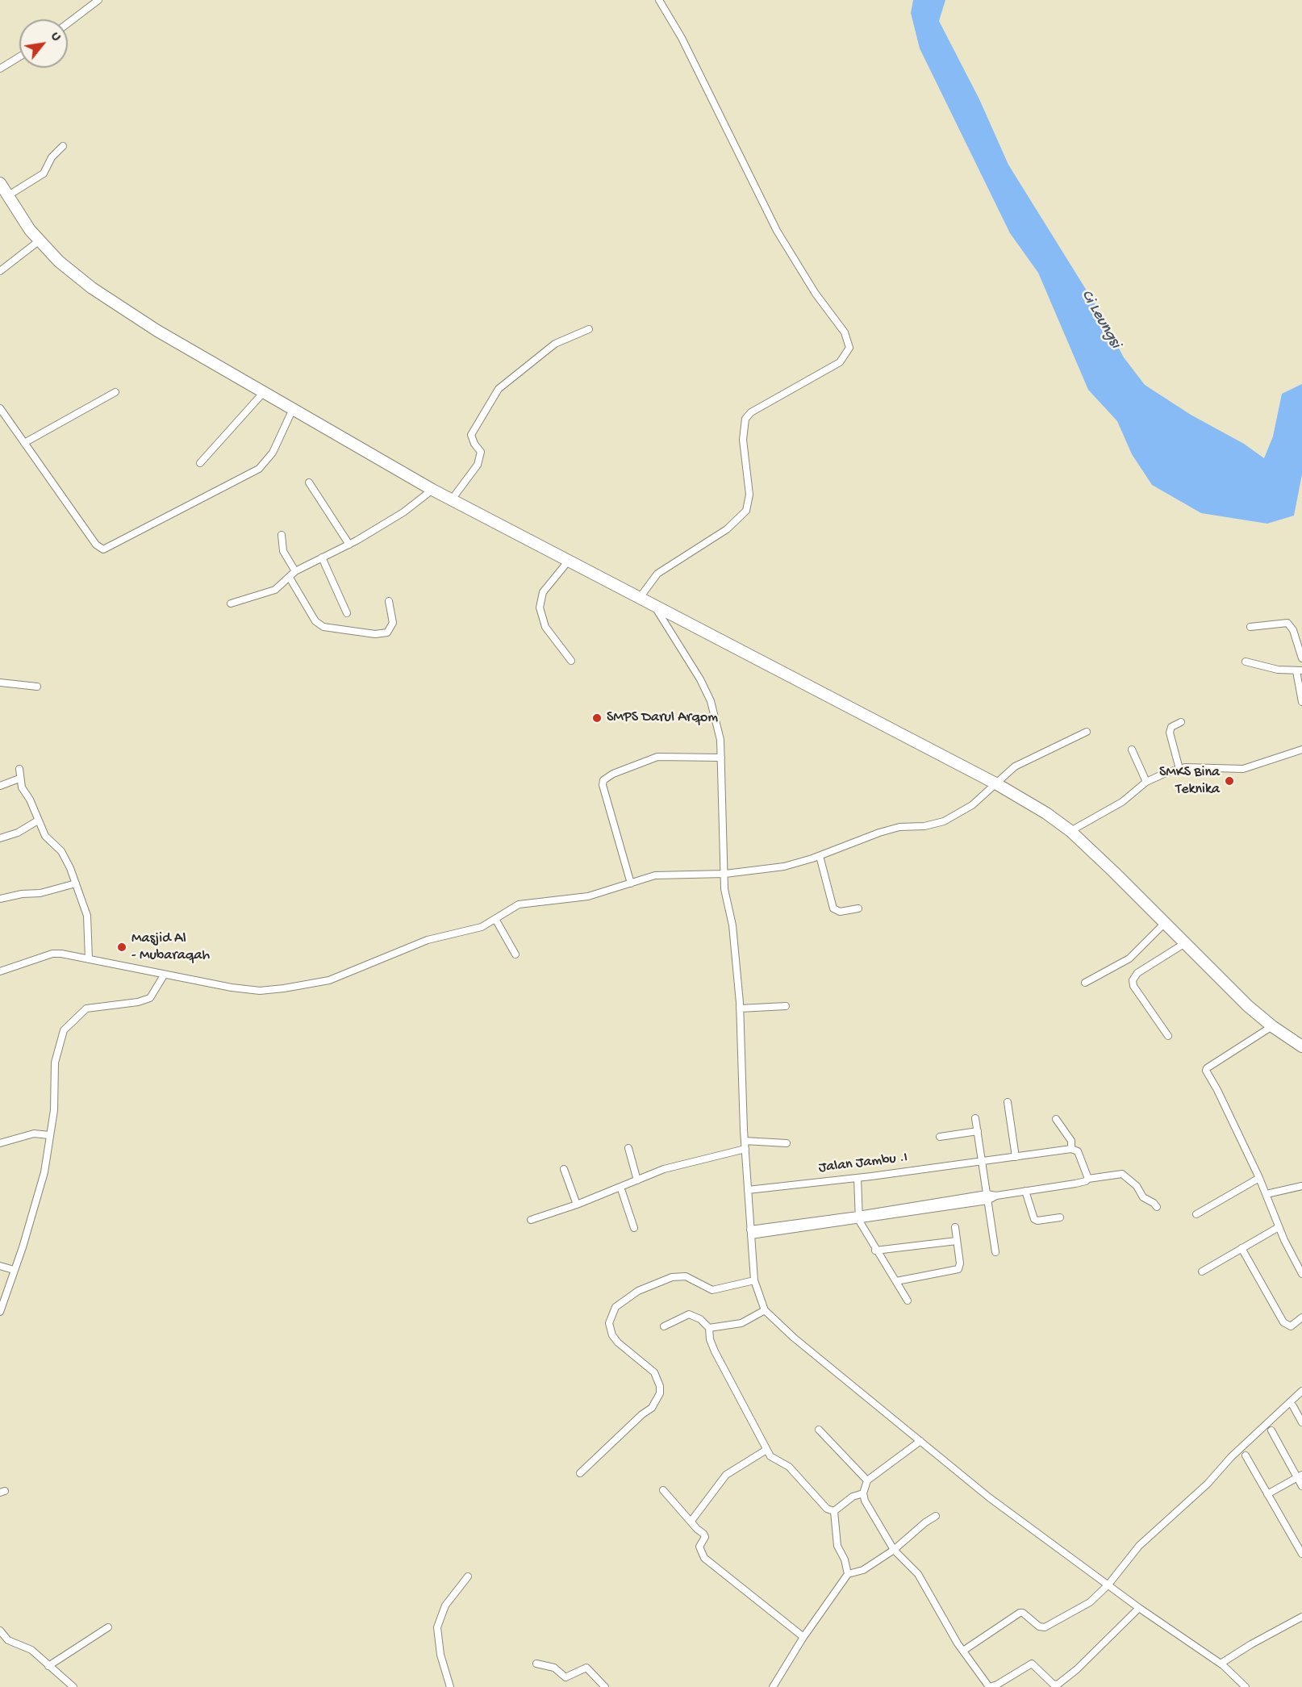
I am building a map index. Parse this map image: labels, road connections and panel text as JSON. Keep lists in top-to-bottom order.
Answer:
{
  "streets": {
    "street": ["Jalan Jambu .I"]
  },
  "water": ["Ci Leungsi"],
  "places": ["SMPS Darul Arqom", "SMKS Bina Teknika", "Masjid Al - Mubaraqah"],
  "north": "top right"
}
